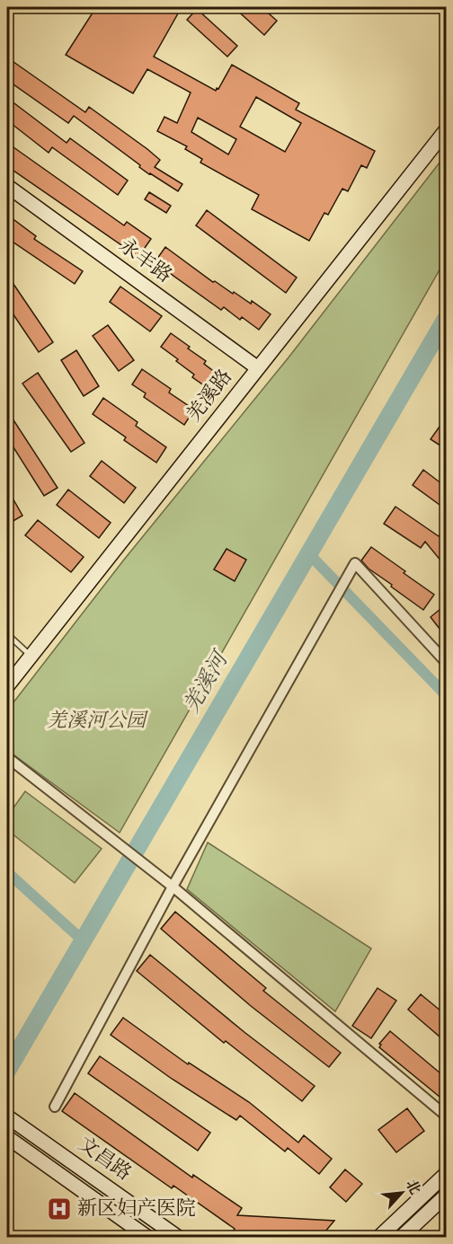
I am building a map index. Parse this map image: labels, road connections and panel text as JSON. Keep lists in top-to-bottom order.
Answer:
{
  "streets": {
    "street": ["永丰路", "羌溪路", "文昌路"]
  },
  "crossings": [
    ["永丰路", "羌溪路"]
  ],
  "water": ["羌溪河"],
  "parks": ["羌溪河公园"],
  "places": {
    "hospital": ["新区妇产医院"]
  },
  "north": "top right"
}
